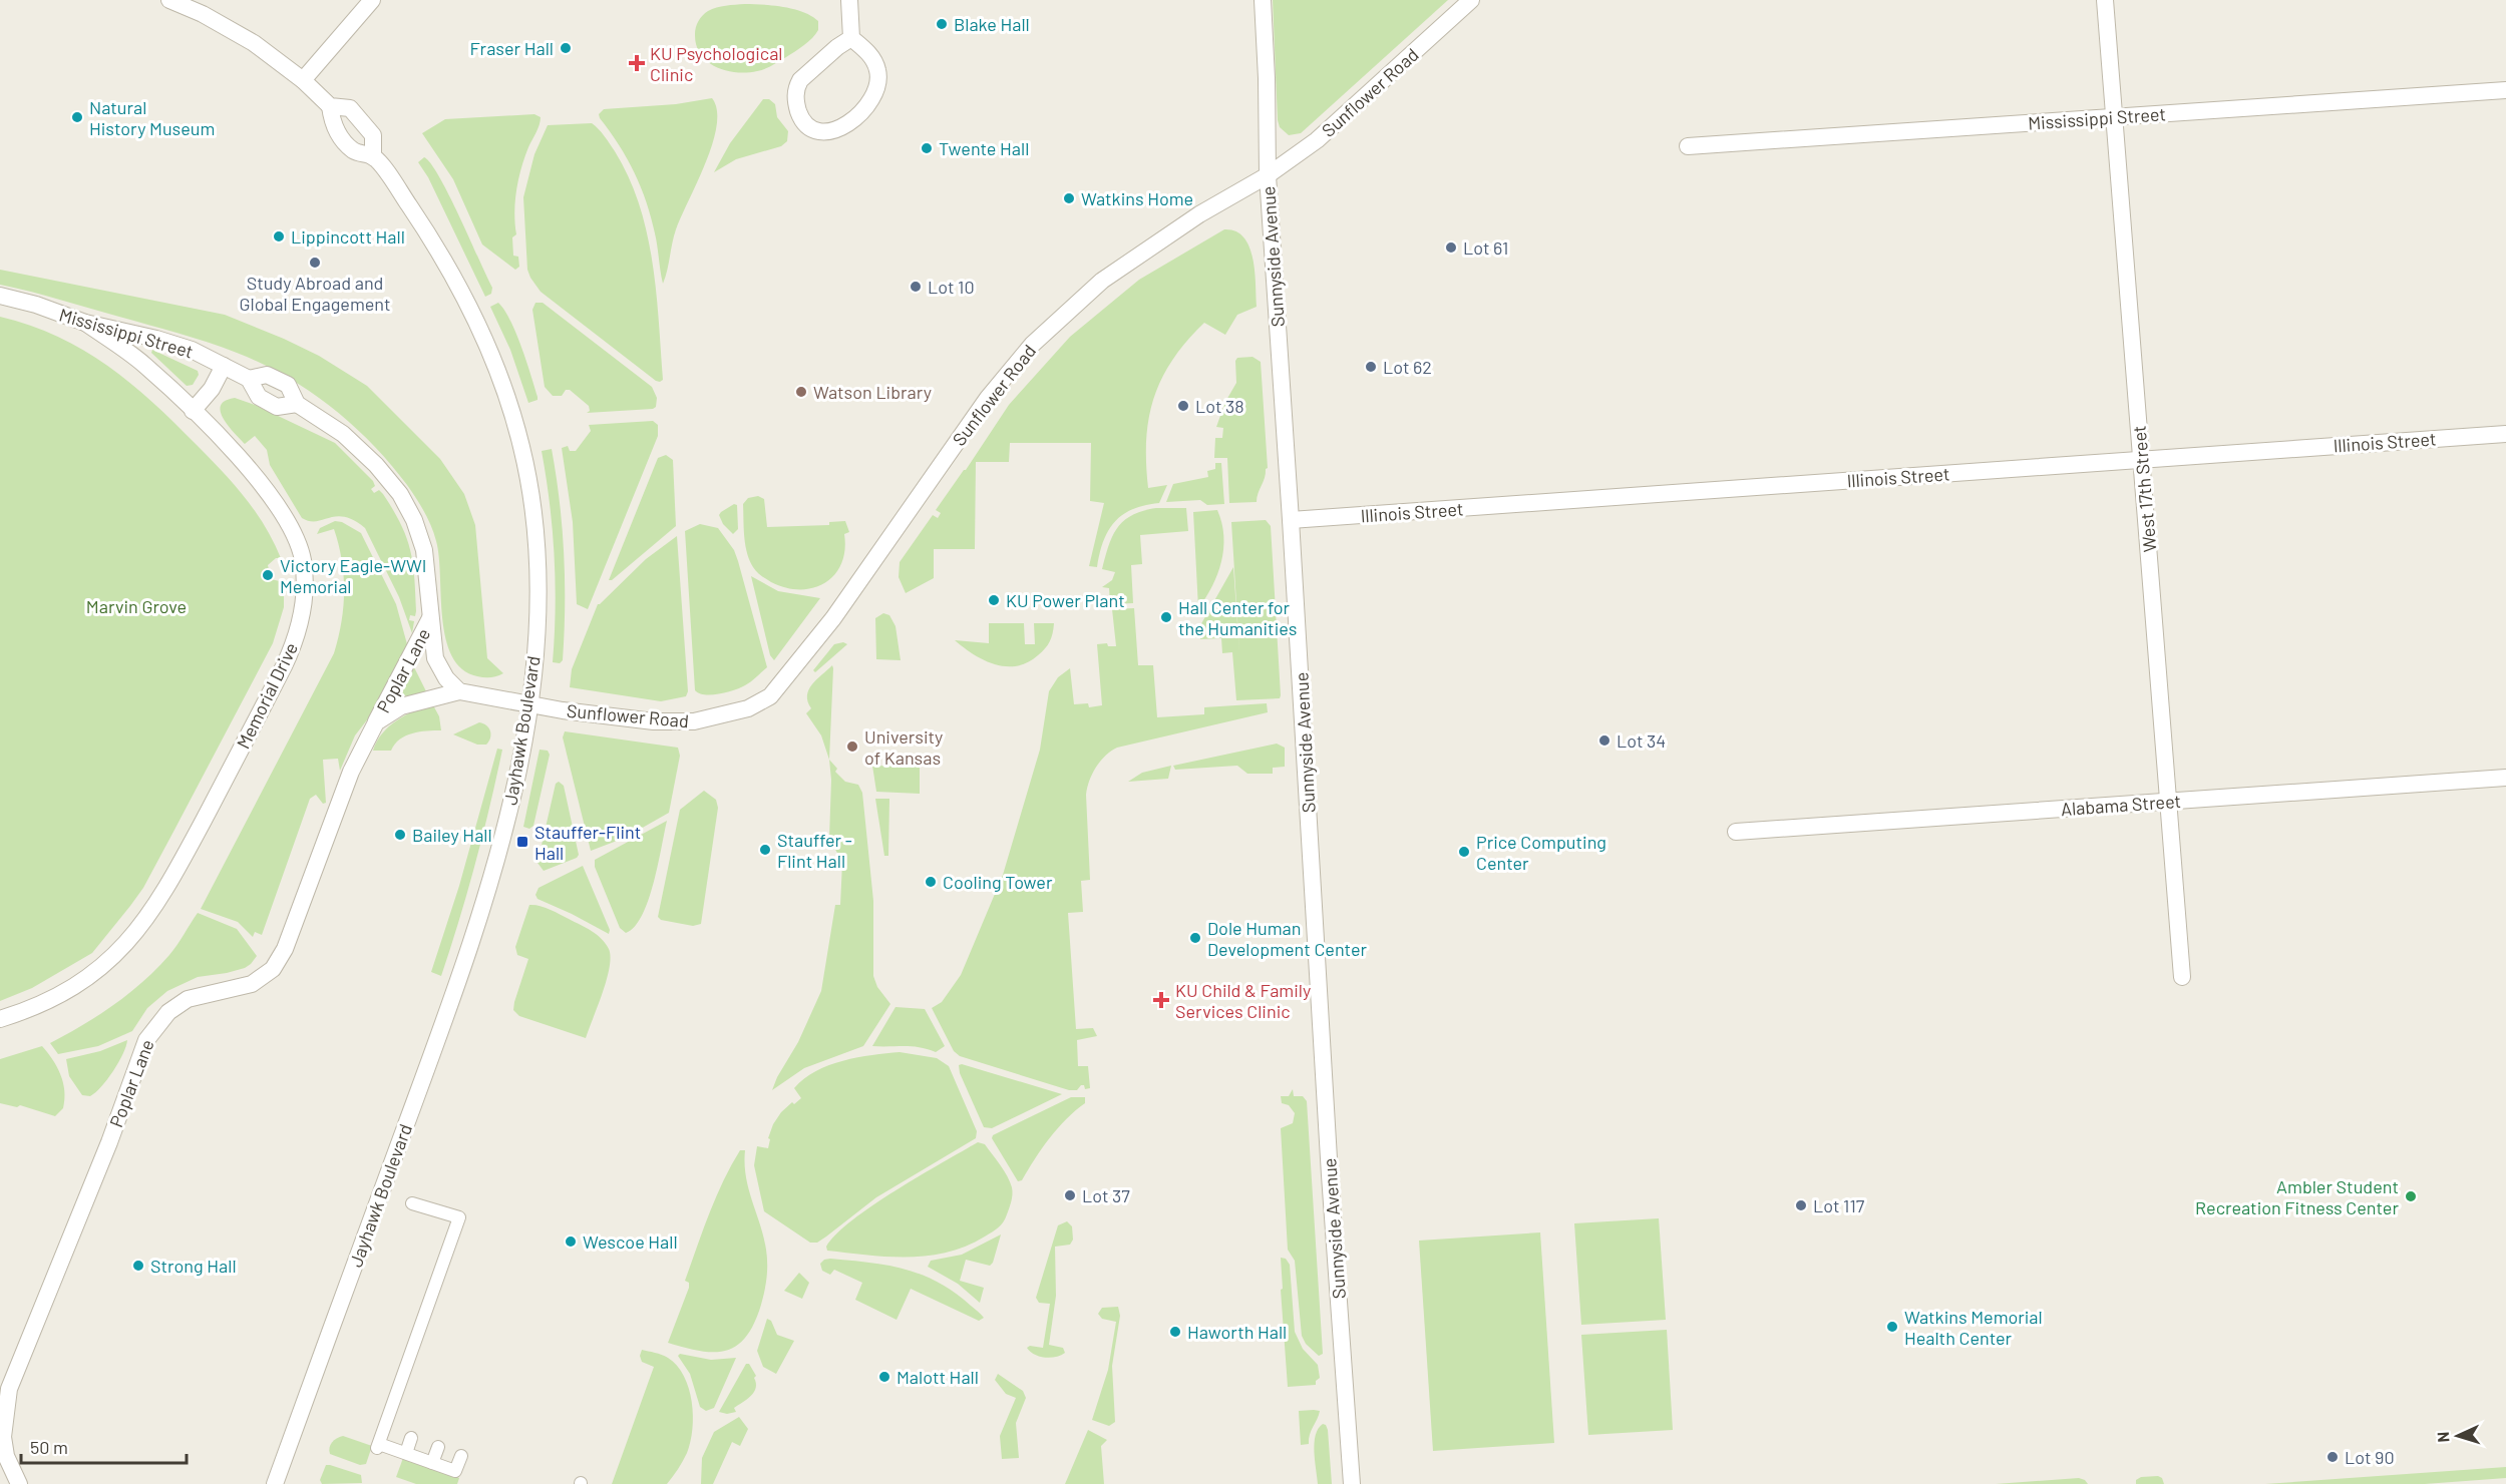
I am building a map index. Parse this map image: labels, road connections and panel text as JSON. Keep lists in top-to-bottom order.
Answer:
{
  "streets": {
    "street": [
      "Sunflower Road",
      "Mississippi Street",
      "Sunnyside Avenue",
      "Illinois Street",
      "West 17th Street",
      "Poplar Lane",
      "Memorial Drive",
      "Jayhawk Boulevard",
      "Alabama Street"
    ]
  },
  "crossings": [
    ["Sunflower Road", "Sunnyside Avenue"],
    ["Sunflower Road", "Jayhawk Boulevard"],
    ["Mississippi Street", "West 17th Street"],
    ["Mississippi Street", "Poplar Lane"],
    ["Mississippi Street", "Memorial Drive"],
    ["Sunnyside Avenue", "Illinois Street"],
    ["Illinois Street", "West 17th Street"],
    ["West 17th Street", "Alabama Street"]
  ],
  "parks": ["Marvin Grove"],
  "places": {
    "other": [
      "Blake Hall",
      "Fraser Hall",
      "Natural History Museum",
      "Twente Hall",
      "Watkins Home",
      "Lippincott Hall",
      "Lot 61",
      "Study Abroad and Global Engagement",
      "Lot 10",
      "Lot 62",
      "Watson Library",
      "Lot 38",
      "Victory Eagle-WWI Memorial",
      "KU Power Plant",
      "Hall Center for the Humanities",
      "Lot 34",
      "University of Kansas",
      "Bailey Hall",
      "Stauffer - Flint Hall",
      "Price Computing Center",
      "Cooling Tower",
      "Dole Human Development Center",
      "Lot 37",
      "Ambler Student Recreation Fitness Center",
      "Lot 117",
      "Wescoe Hall",
      "Strong Hall",
      "Watkins Memorial Health Center",
      "Haworth Hall",
      "Malott Hall",
      "Lot 90"
    ],
    "health": ["KU Psychological Clinic", "KU Child & Family Services Clinic"],
    "transit": ["Stauffer-Flint Hall"]
  },
  "scale_bar": "50 m",
  "north": "left"
}
